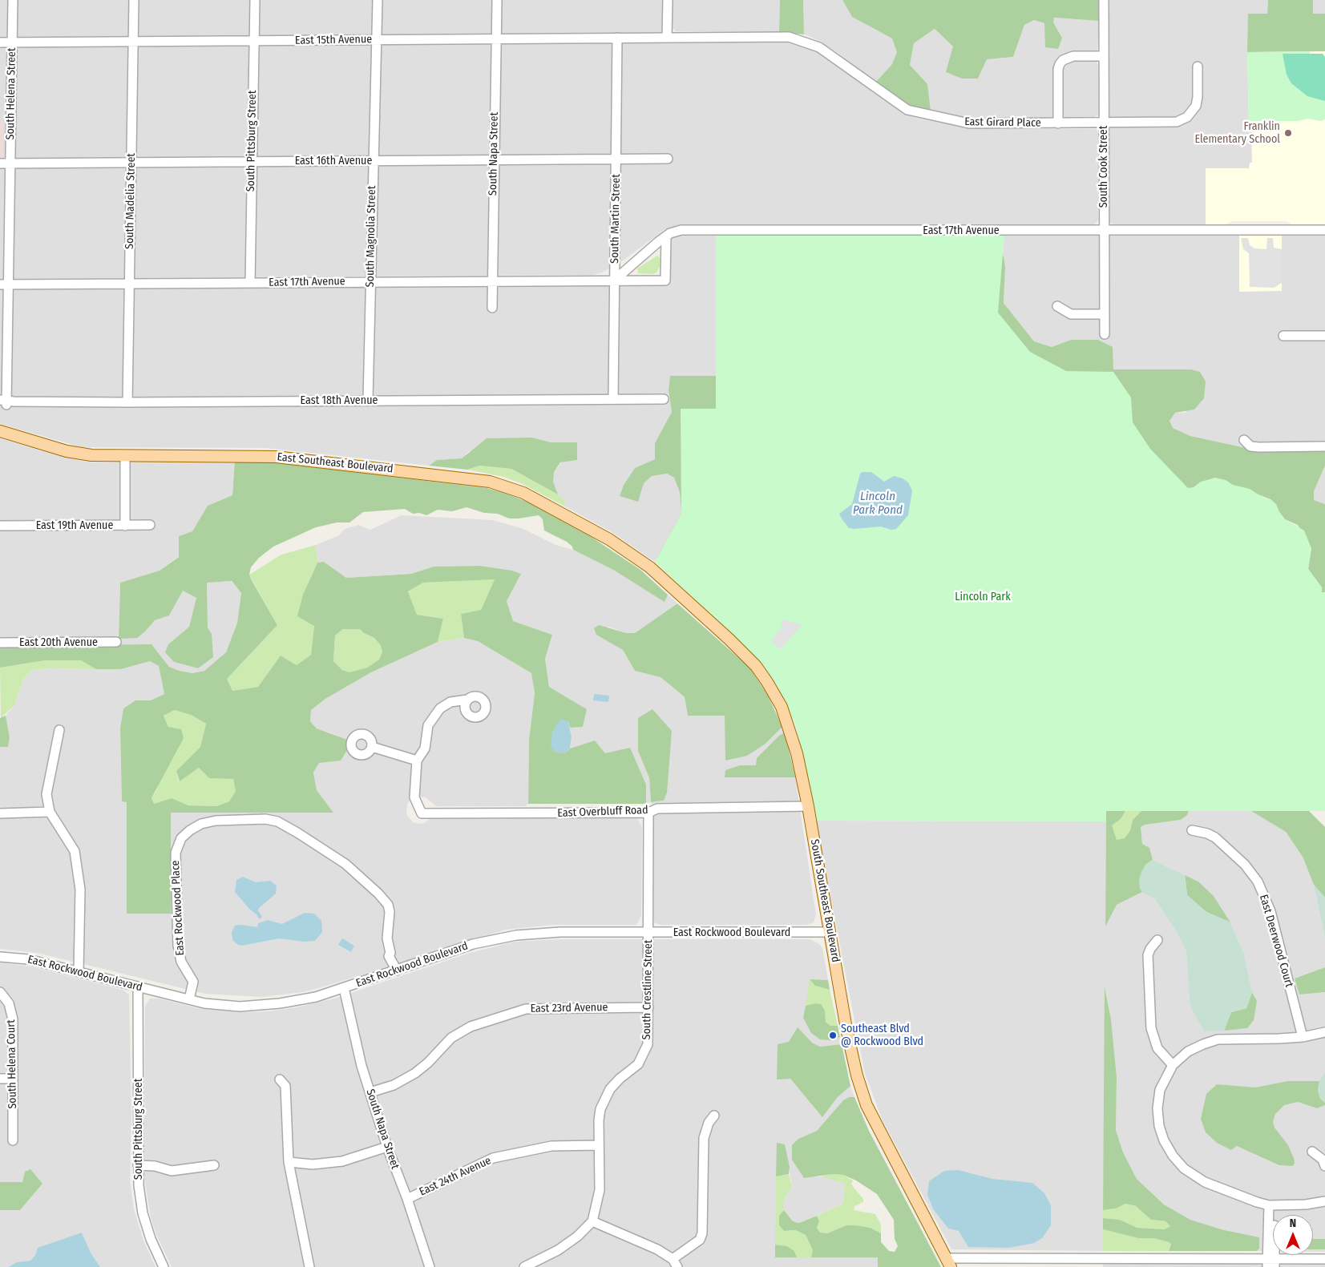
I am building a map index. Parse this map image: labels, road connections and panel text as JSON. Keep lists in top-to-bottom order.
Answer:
{
  "streets": {
    "main road": ["East Southeast Boulevard", "South Southeast Boulevard"],
    "street": [
      "East 15th Avenue",
      "South Helena Street",
      "East Girard Place",
      "South Pittsburg Street",
      "South Napa Street",
      "East 16th Avenue",
      "South Cook Street",
      "South Madelia Street",
      "South Martin Street",
      "East 17th Avenue",
      "South Magnolia Street",
      "East 18th Avenue",
      "East 19th Avenue",
      "East 20th Avenue",
      "East Overbluff Road",
      "East Rockwood Place",
      "East Rockwood Boulevard",
      "East Deerwood Court",
      "South Crestline Street",
      "East 23rd Avenue",
      "South Helena Court",
      "East 24th Avenue"
    ]
  },
  "crossings": [
    ["East 15th Avenue", "South Helena Street"],
    ["East 15th Avenue", "East Girard Place"],
    ["East 15th Avenue", "South Pittsburg Street"],
    ["East 15th Avenue", "South Napa Street"],
    ["East 15th Avenue", "South Madelia Street"],
    ["East 15th Avenue", "South Martin Street"],
    ["East 15th Avenue", "South Magnolia Street"],
    ["South Helena Street", "East 16th Avenue"],
    ["South Helena Street", "East 17th Avenue"],
    ["South Helena Street", "East 18th Avenue"],
    ["East Girard Place", "South Cook Street"],
    ["South Pittsburg Street", "East 16th Avenue"],
    ["South Pittsburg Street", "East 17th Avenue"],
    ["South Pittsburg Street", "East Rockwood Boulevard"],
    ["South Napa Street", "East 16th Avenue"],
    ["South Napa Street", "East 17th Avenue"],
    ["South Napa Street", "East Rockwood Boulevard"],
    ["South Napa Street", "East 23rd Avenue"],
    ["South Napa Street", "East 24th Avenue"],
    ["East 16th Avenue", "South Madelia Street"],
    ["East 16th Avenue", "South Martin Street"],
    ["East 16th Avenue", "South Magnolia Street"],
    ["South Cook Street", "East 17th Avenue"],
    ["South Madelia Street", "East 17th Avenue"],
    ["South Madelia Street", "East 18th Avenue"],
    ["South Martin Street", "East 17th Avenue"],
    ["South Martin Street", "East 18th Avenue"],
    ["East 17th Avenue", "South Magnolia Street"],
    ["South Magnolia Street", "East 18th Avenue"],
    ["East Southeast Boulevard", "South Southeast Boulevard"],
    ["East Overbluff Road", "South Southeast Boulevard"],
    ["East Overbluff Road", "South Crestline Street"],
    ["South Southeast Boulevard", "East Rockwood Boulevard"],
    ["East Rockwood Place", "East Rockwood Boulevard"],
    ["East Rockwood Boulevard", "South Crestline Street"],
    ["South Crestline Street", "East 23rd Avenue"],
    ["South Crestline Street", "East 24th Avenue"]
  ],
  "water": ["Lincoln Park Pond"],
  "parks": ["Lincoln Park"],
  "places": ["Franklin Elementary School", "Southeast Blvd @ Rockwood Blvd"],
  "north": "top"
}
